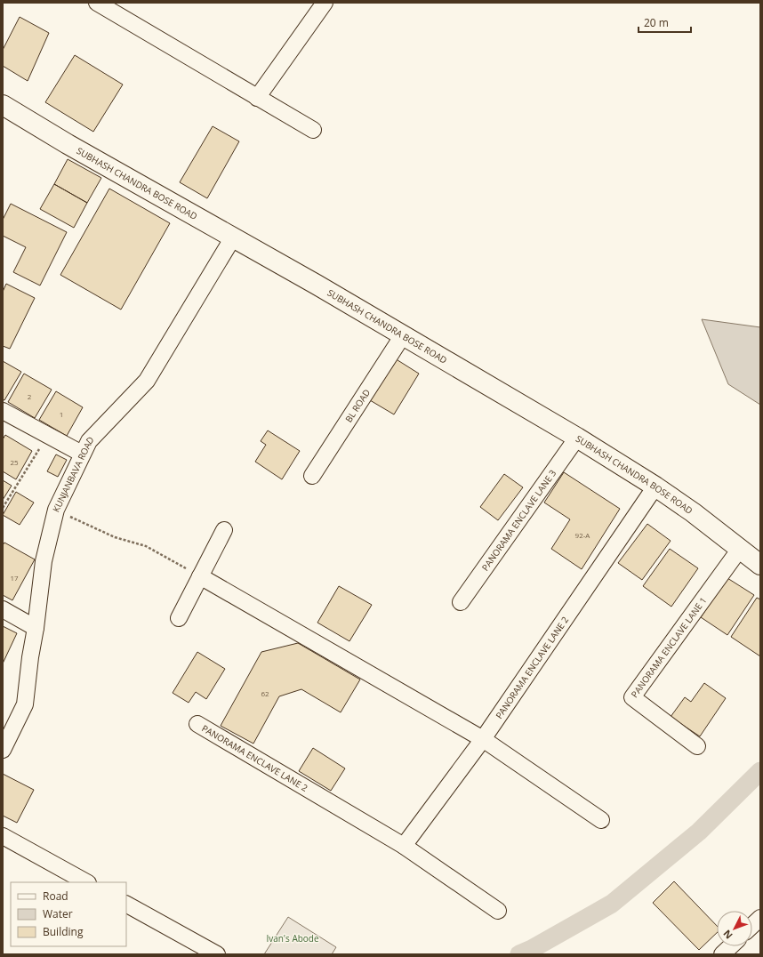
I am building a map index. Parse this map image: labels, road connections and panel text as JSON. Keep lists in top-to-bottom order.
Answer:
{
  "streets": {
    "main road": ["SUBHASH CHANDRA BOSE ROAD"],
    "street": [
      "BL ROAD",
      "KUNJANBAVA ROAD",
      "PANORAMA ENCLAVE LANE 3",
      "PANORAMA ENCLAVE LANE 1",
      "PANORAMA ENCLAVE LANE 2"
    ]
  },
  "crossings": [
    ["SUBHASH CHANDRA BOSE ROAD", "BL ROAD"],
    ["SUBHASH CHANDRA BOSE ROAD", "KUNJANBAVA ROAD"],
    ["SUBHASH CHANDRA BOSE ROAD", "PANORAMA ENCLAVE LANE 3"],
    ["SUBHASH CHANDRA BOSE ROAD", "PANORAMA ENCLAVE LANE 1"],
    ["SUBHASH CHANDRA BOSE ROAD", "PANORAMA ENCLAVE LANE 2"]
  ],
  "parks": ["Ivan's Abode"],
  "house_numbers": [
    "2",
    "1",
    "25",
    "92-A",
    "17",
    "62"
  ],
  "legend": ["Road", "Water", "Building"],
  "scale_bar": "20 m",
  "north": "bottom left"
}
